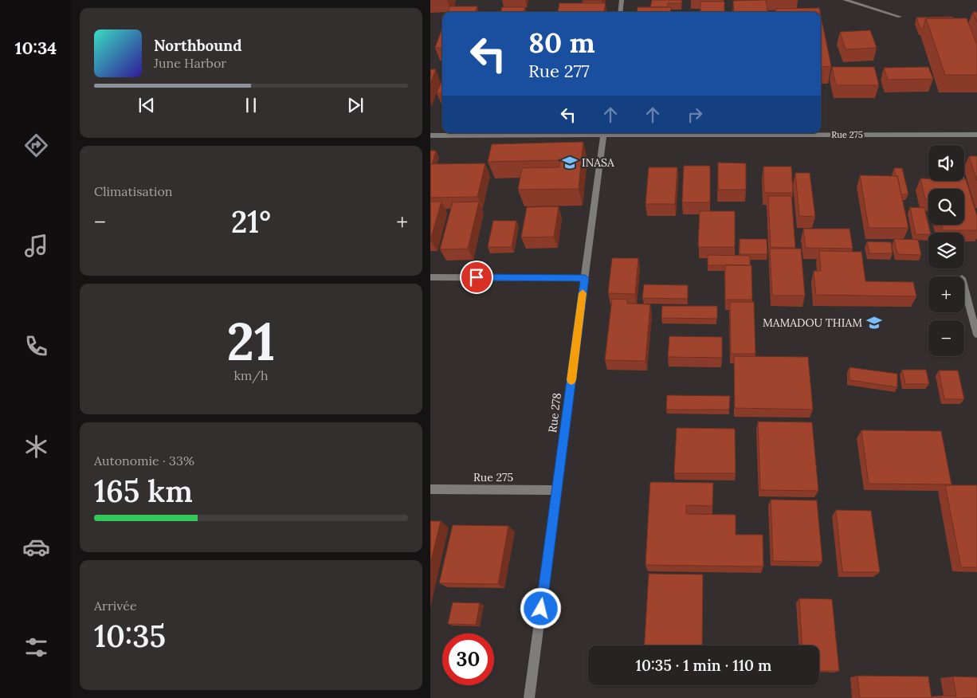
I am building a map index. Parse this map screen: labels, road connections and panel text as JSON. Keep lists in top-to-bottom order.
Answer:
{
  "streets": {
    "street": ["Rue 275", "Rue 278"]
  },
  "crossings": [
    ["Rue 275", "Rue 278"]
  ],
  "places": {
    "school or university": ["INASA", "MAMADOU THIAM"]
  },
  "page": {
    "tabs": "10:34",
    "turn": ["80 m", "Rue 277"],
    "song": ["Northbound", "June Harbor"],
    "map_buttons": ["+", "−"],
    "tile": [
      "Climatisation",
      ["21", "km/h"],
      ["Autonomie · 33%", "165 km"],
      ["Arrivée", "10:35"]
    ],
    "heat": ["−", "21°", "+"],
    "limit": "30",
    "trip": "10:35 · 1 min · 110 m"
  }
}
